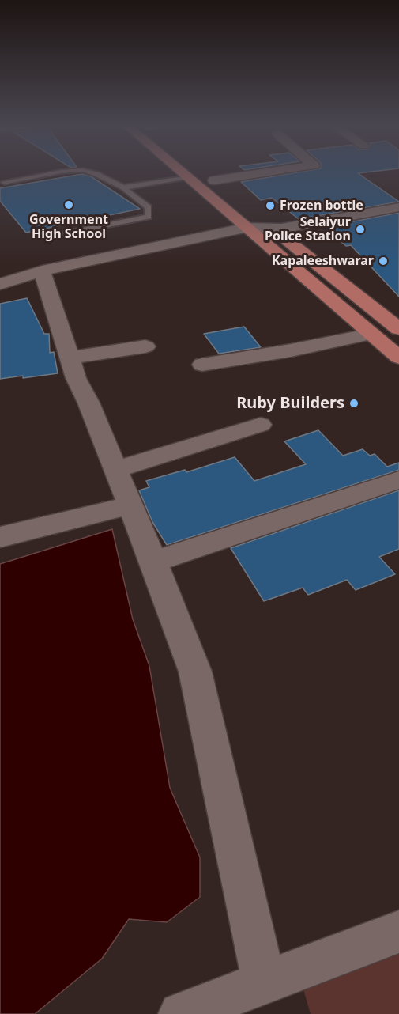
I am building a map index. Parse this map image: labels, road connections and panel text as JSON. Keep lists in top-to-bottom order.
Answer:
{
  "places": [
    "Government High School",
    "Frozen bottle",
    "Selaiyur Police Station",
    "Kapaleeshwarar",
    "Ruby Builders"
  ]
}
